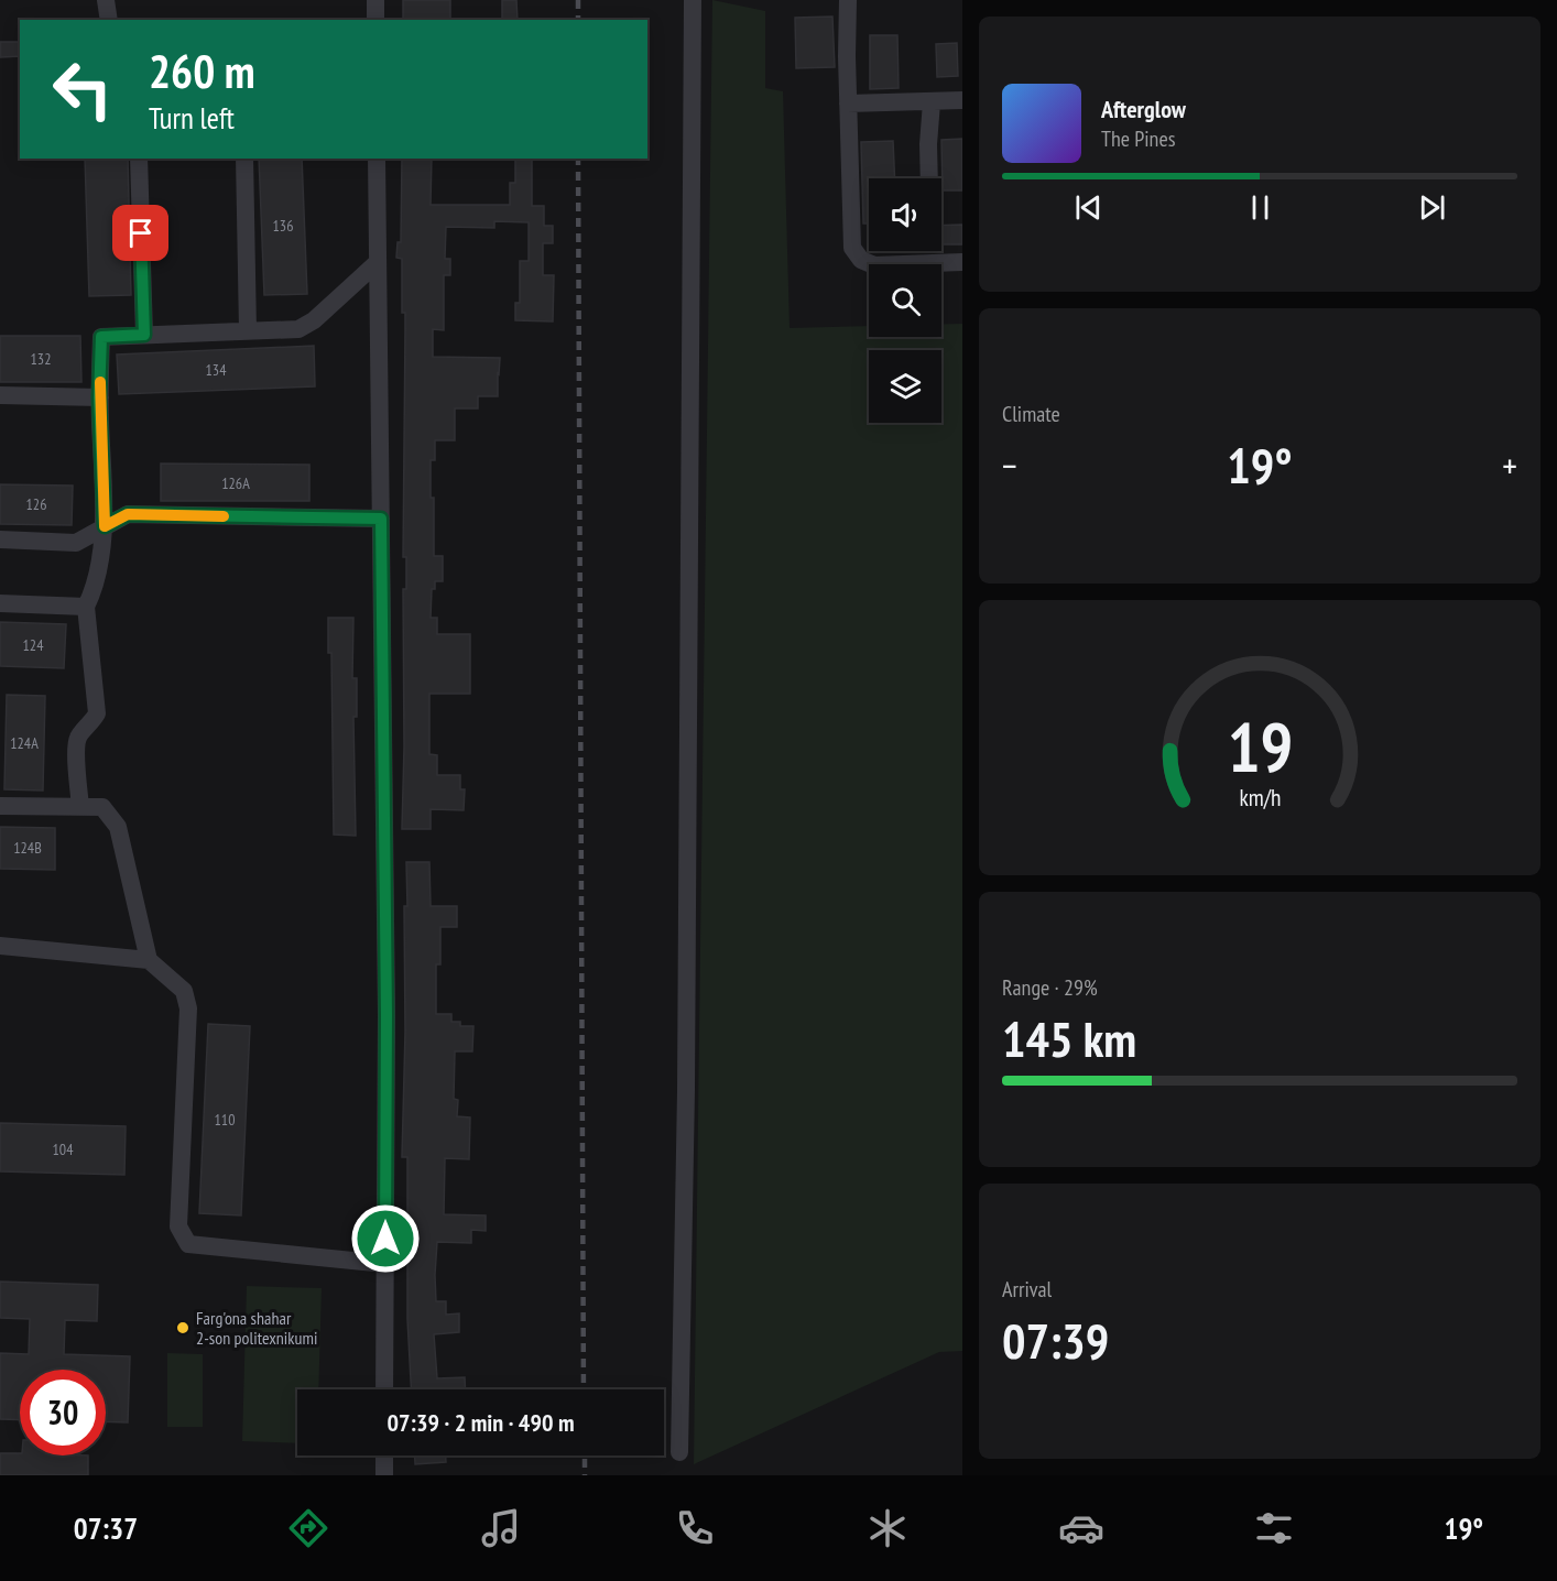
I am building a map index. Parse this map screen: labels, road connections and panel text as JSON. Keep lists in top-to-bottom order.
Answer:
{
  "places": ["Farg'ona shahar 2-son politexnikumi"],
  "house_numbers": [
    "136",
    "132",
    "134",
    "126А",
    "126",
    "124",
    "124А",
    "124В",
    "110",
    "104"
  ],
  "page": {
    "turn": ["260 m", "Turn left"],
    "song": ["Afterglow", "The Pines"],
    "tile": [
      "Climate",
      ["Range · 29%", "145 km"],
      ["Arrival", "07:39"]
    ],
    "heat": ["−", "19°", "+"],
    "limit": "30",
    "trip": "07:39 · 2 min · 490 m",
    "tabs": ["07:37", "19°"],
    "gauge": ["19", "km/h"]
  }
}
